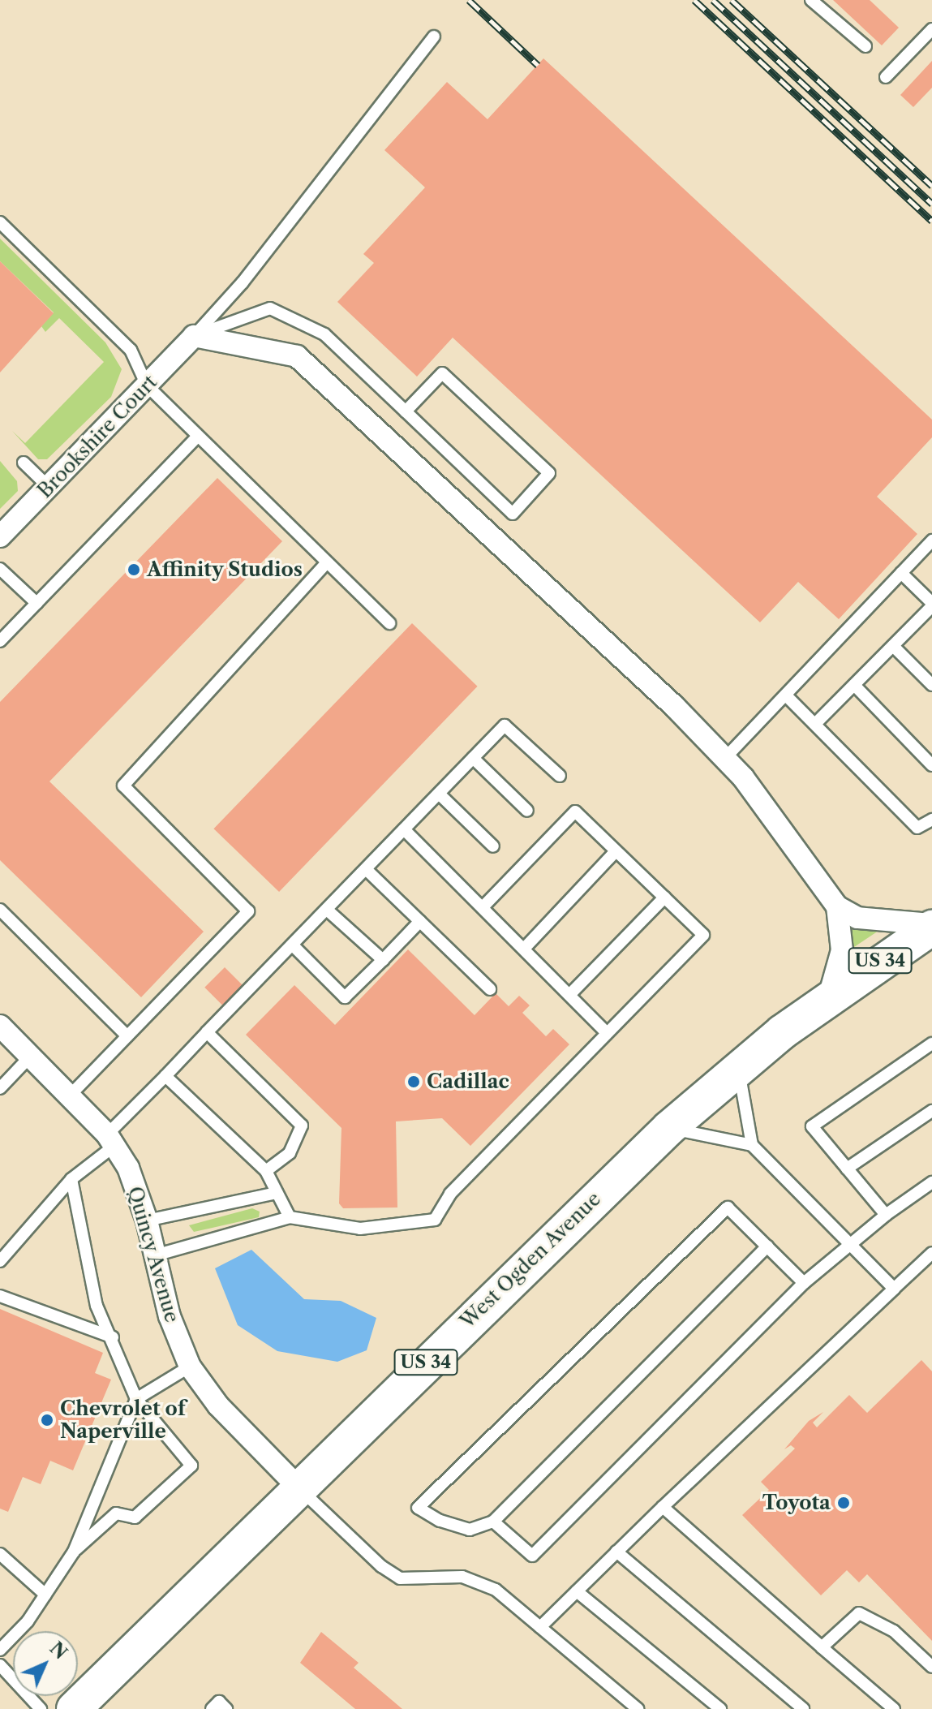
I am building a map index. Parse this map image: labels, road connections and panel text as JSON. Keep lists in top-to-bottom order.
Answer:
{
  "streets": {
    "main road": ["US 34", "West Ogden Avenue"],
    "street": ["Brookshire Court", "Quincy Avenue"]
  },
  "crossings": [
    ["Quincy Avenue", "West Ogden Avenue"]
  ],
  "places": [
    "Affinity Studios",
    "Cadillac",
    "Chevrolet of Naperville",
    "Toyota"
  ],
  "north": "top right"
}
